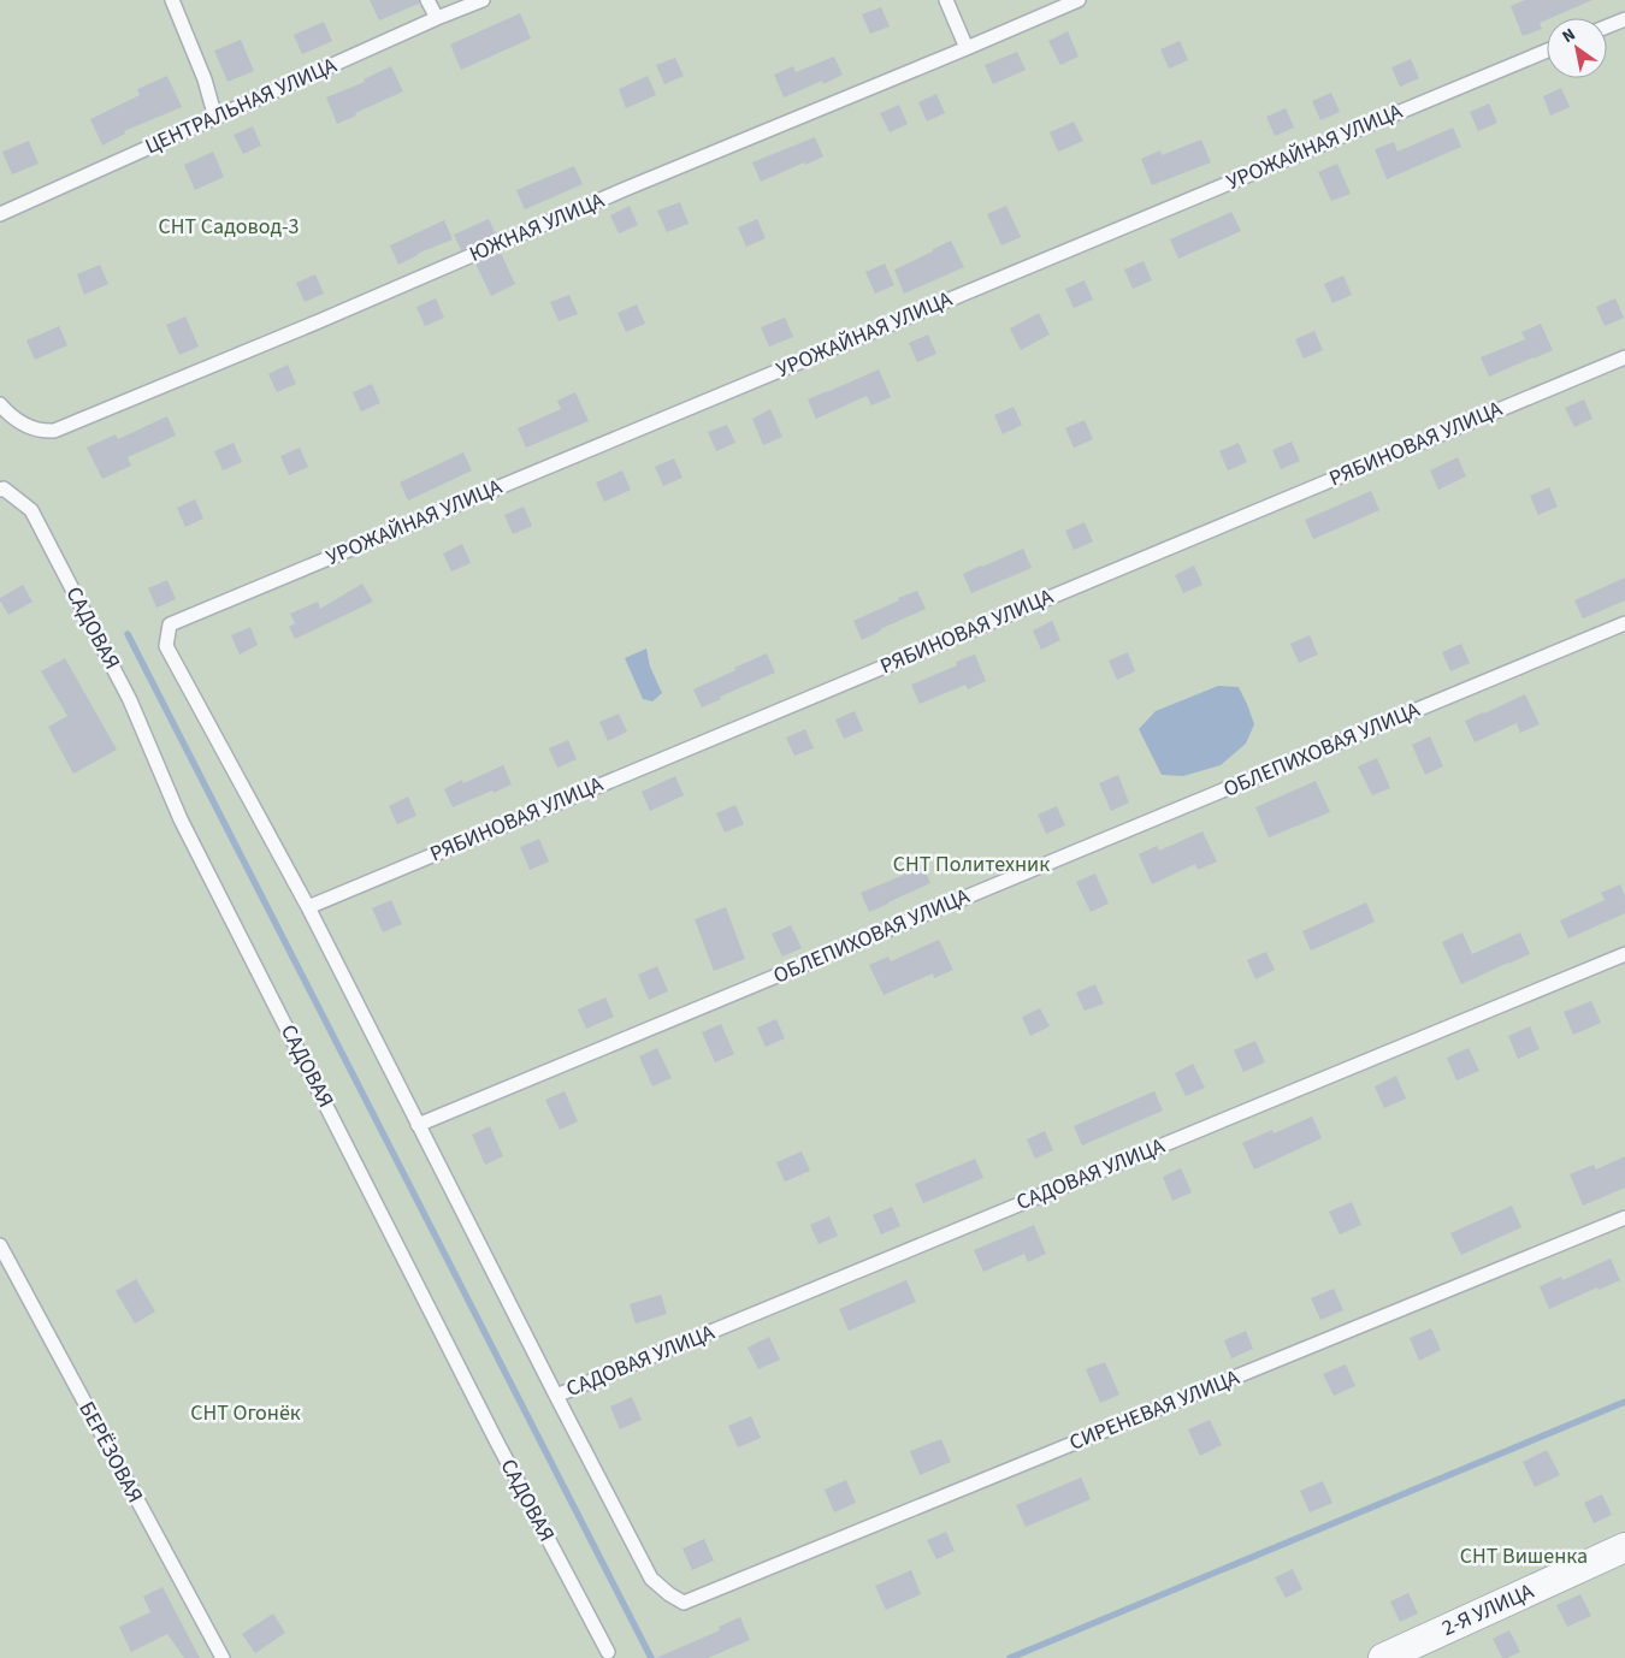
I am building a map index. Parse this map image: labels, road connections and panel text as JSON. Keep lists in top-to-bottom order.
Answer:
{
  "streets": {
    "street": ["2-Я УЛИЦА"],
    "lane": [
      "ЦЕНТРАЛЬНАЯ УЛИЦА",
      "УРОЖАЙНАЯ УЛИЦА",
      "ЮЖНАЯ УЛИЦА",
      "РЯБИНОВАЯ УЛИЦА",
      "САДОВАЯ",
      "ОБЛЕПИХОВАЯ УЛИЦА",
      "САДОВАЯ УЛИЦА",
      "СИРЕНЕВАЯ УЛИЦА",
      "БЕРЁЗОВАЯ"
    ]
  },
  "crossings": [
    ["УРОЖАЙНАЯ УЛИЦА", "РЯБИНОВАЯ УЛИЦА"],
    ["САДОВАЯ УЛИЦА", "СИРЕНЕВАЯ УЛИЦА"]
  ],
  "parks": [
    "СНТ Садовод-3",
    "СНТ Политехник",
    "СНТ Огонёк",
    "СНТ Вишенка"
  ],
  "north": "top left"
}
